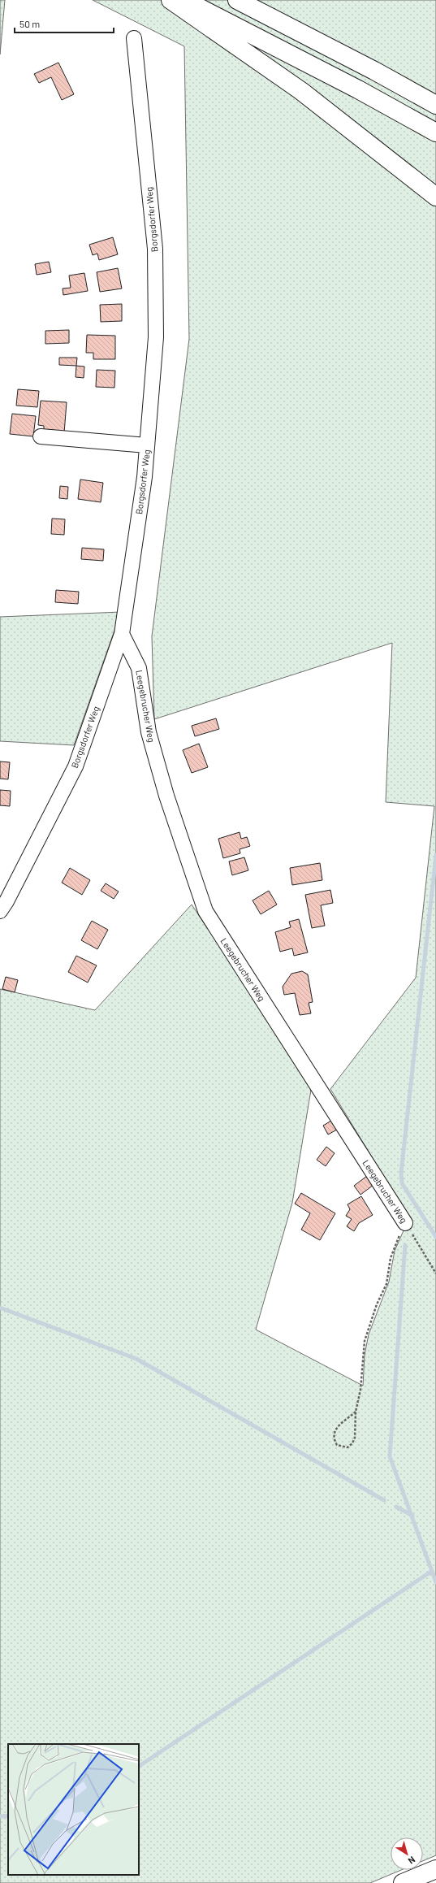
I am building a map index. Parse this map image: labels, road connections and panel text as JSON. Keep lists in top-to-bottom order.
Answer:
{
  "streets": {
    "street": ["Borgsdorfer Weg", "Leegebrucher Weg"]
  },
  "crossings": [
    ["Borgsdorfer Weg", "Leegebrucher Weg"]
  ],
  "scale_bar": "50 m",
  "north": "bottom right"
}
